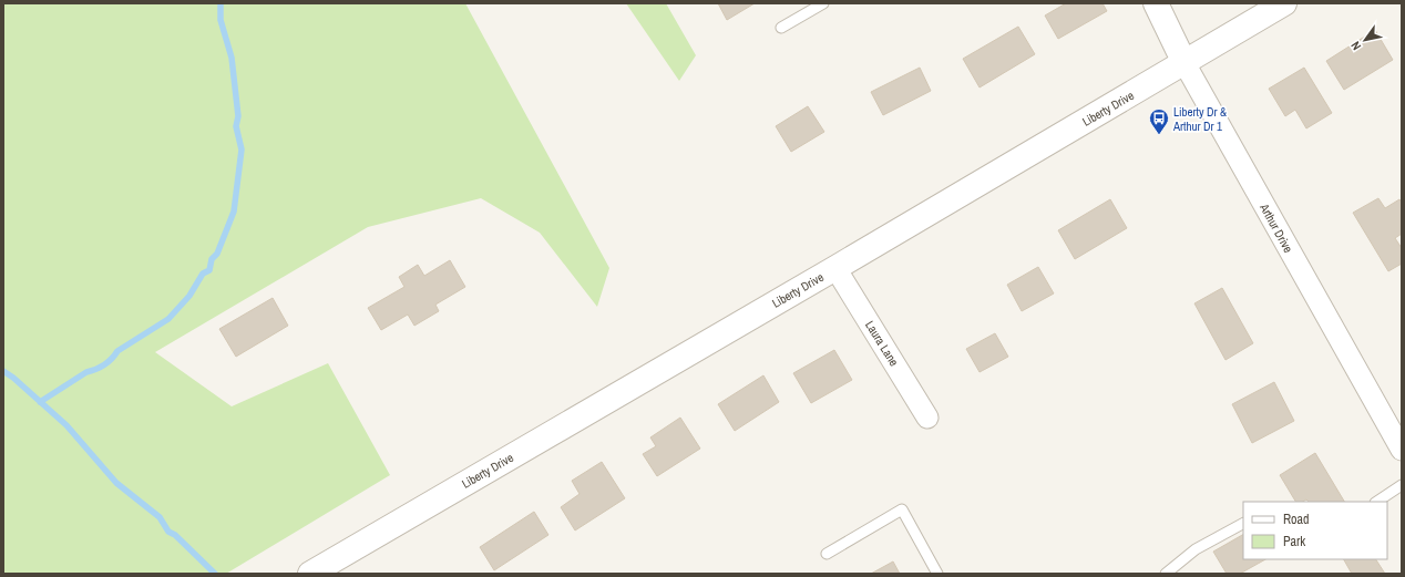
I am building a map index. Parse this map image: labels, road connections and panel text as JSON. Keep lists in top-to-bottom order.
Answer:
{
  "streets": {
    "street": ["Liberty Drive", "Arthur Drive", "Laura Lane"]
  },
  "crossings": [
    ["Liberty Drive", "Arthur Drive"],
    ["Liberty Drive", "Laura Lane"]
  ],
  "places": {
    "bus stop": ["Liberty Dr & Arthur Dr 1"]
  },
  "legend": ["Road", "Park"],
  "north": "bottom left"
}
